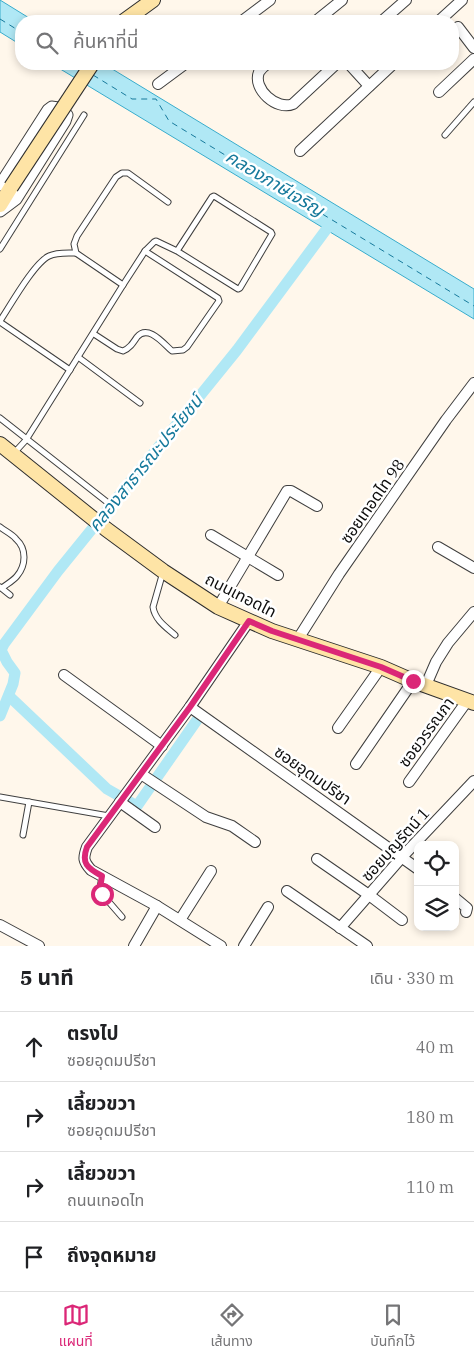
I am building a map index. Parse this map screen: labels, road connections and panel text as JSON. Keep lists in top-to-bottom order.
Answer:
{
  "streets": {
    "main road": ["ถนนเทอดไท"],
    "street": [
      "ซอยเทอดไท 98",
      "ซอยวรรณภา",
      "ซอยอุดมปรีชา",
      "ซอยบุญรัตน์ 1"
    ]
  },
  "crossings": [
    ["ซอยเทอดไท 98", "ถนนเทอดไท"],
    ["ถนนเทอดไท", "ซอยวรรณภา"],
    ["ซอยอุดมปรีชา", "ซอยบุญรัตน์ 1"]
  ],
  "water": ["คลองภาษีเจริญ", "คลองสาธารณะประโยชน์"],
  "page": {
    "search": "ค้นหาที่นี่",
    "heading": ["5 นาที", "เดิน · 330 m"],
    "list": [
      ["ตรงไป", "ซอยอุดมปรีชา", "40 m"],
      ["เลี้ยวขวา", "ซอยอุดมปรีชา", "180 m"],
      ["เลี้ยวขวา", "ถนนเทอดไท", "110 m"],
      "ถึงจุดหมาย"
    ],
    "nav": ["แผนที่", "เส้นทาง", "บันทึกไว้"]
  }
}
